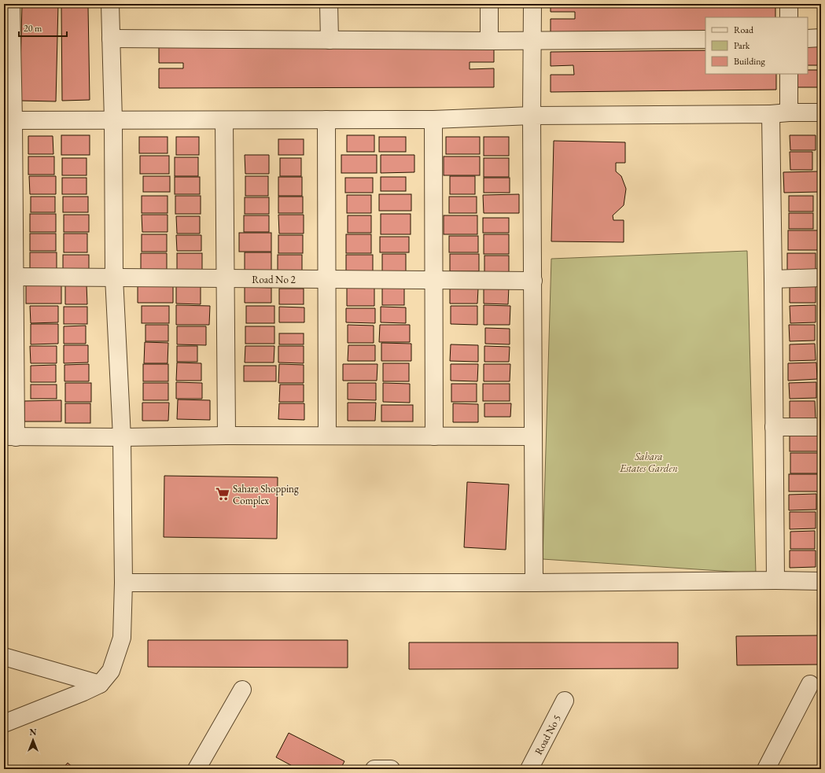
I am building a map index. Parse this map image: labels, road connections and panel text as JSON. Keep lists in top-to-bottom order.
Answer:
{
  "streets": {
    "street": ["Road No 2", "Road No 5"]
  },
  "parks": ["Sahara Estates Garden"],
  "places": {
    "supermarket": ["Sahara Shopping Complex"]
  },
  "legend": ["Road", "Park", "Building"],
  "scale_bar": "20 m",
  "north": "top"
}
